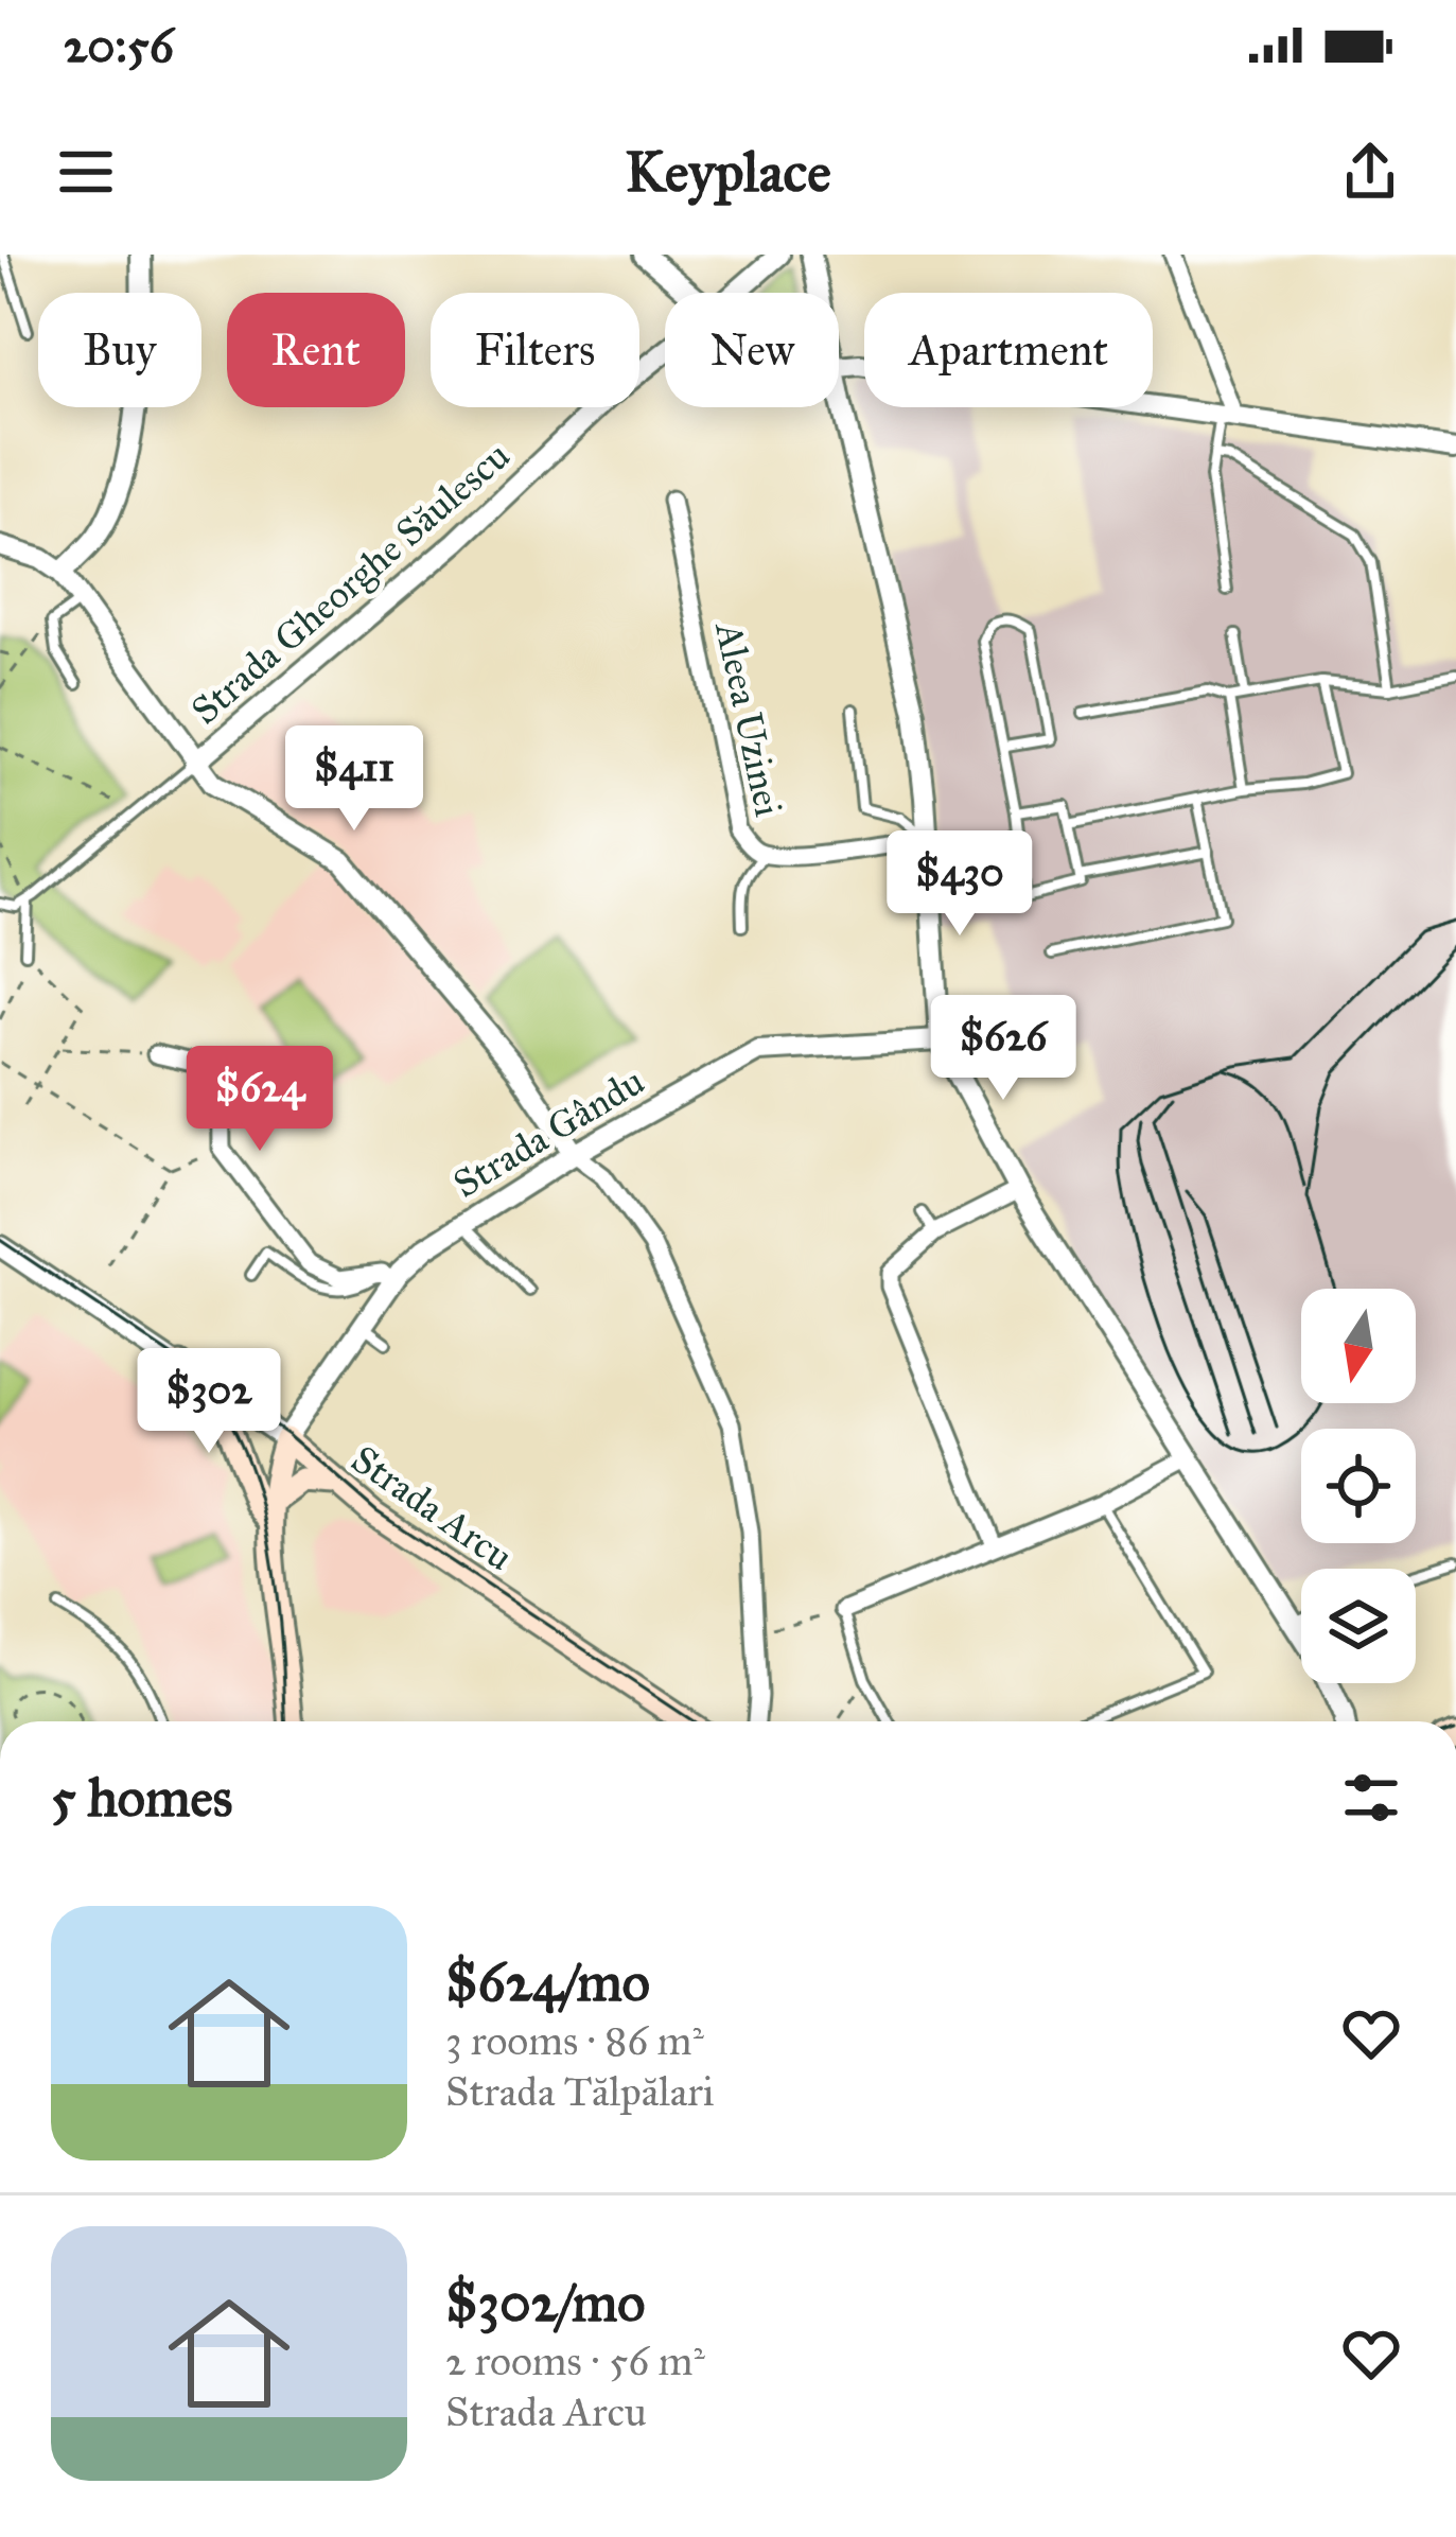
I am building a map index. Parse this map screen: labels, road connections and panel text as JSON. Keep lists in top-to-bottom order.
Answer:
{
  "streets": {
    "main road": ["Strada Arcu"],
    "street": ["Strada Gheorghe Săulescu", "Aleea Uzinei", "Strada Gându"]
  },
  "crossings": [
    ["Strada Gându", "Strada Arcu"]
  ],
  "north": "bottom",
  "page": {
    "status": "20:56",
    "header": "Keyplace",
    "chip": [
      "Buy",
      "Rent",
      "Filters",
      "New",
      "Apartment"
    ],
    "price": [
      "$411",
      "$430",
      "$626",
      "$624",
      "$302"
    ],
    "heading": "5 homes",
    "list": [
      {
        "name": "$624/mo",
        "note": "3 rooms · 86 m² · Strada Tălpălari"
      },
      {
        "name": "$302/mo",
        "note": "2 rooms · 56 m² · Strada Arcu"
      }
    ]
  }
}
